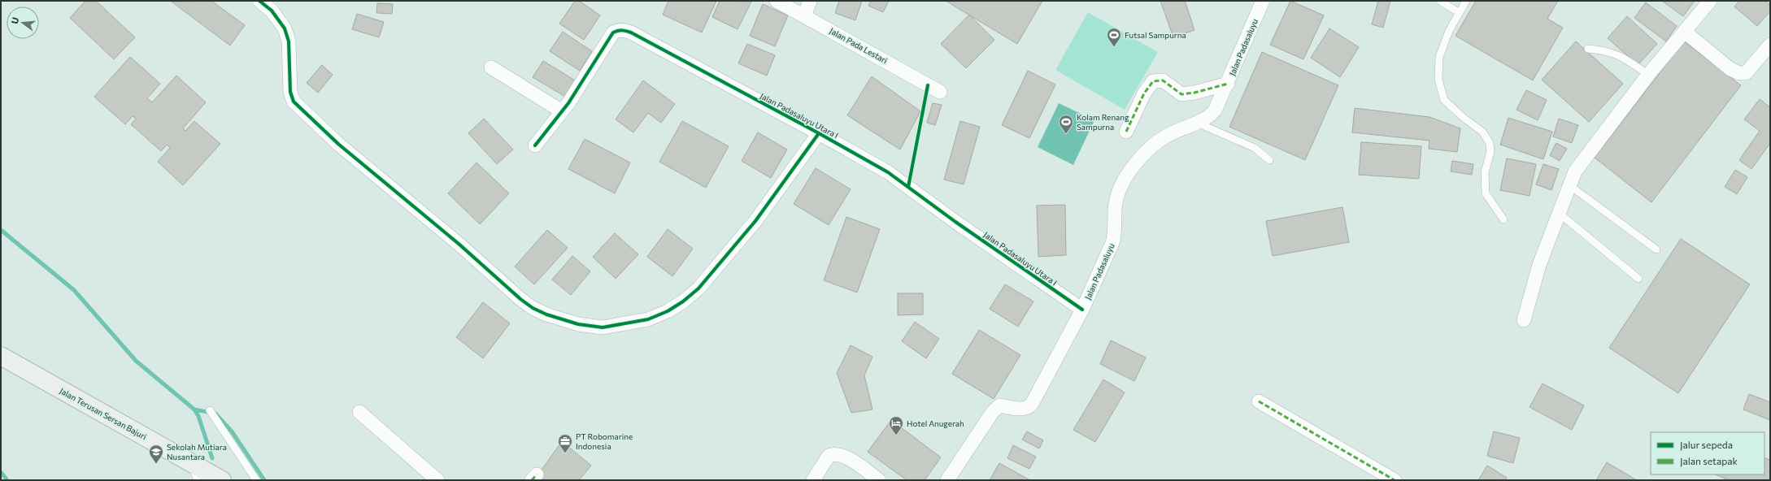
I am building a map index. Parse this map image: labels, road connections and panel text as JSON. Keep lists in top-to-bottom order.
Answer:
{
  "streets": {
    "main road": ["Jalan Terusan Sersan Bajuri"],
    "street": ["Jalan Pada Lestari", "Jalan Padasaluyu", "Jalan Padasaluyu Utara I"]
  },
  "crossings": [
    ["Jalan Padasaluyu", "Jalan Padasaluyu Utara I"]
  ],
  "places": {
    "sports": ["Futsal Sampurna", "Kolam Renang Sampurna"],
    "hotel": ["Hotel Anugerah"],
    "office": ["PT Robomarine Indonesia"],
    "school or university": ["Sekolah Mutiara Nusantara"]
  },
  "legend": ["Jalur sepeda", "Jalan setapak"],
  "north": "left"
}
